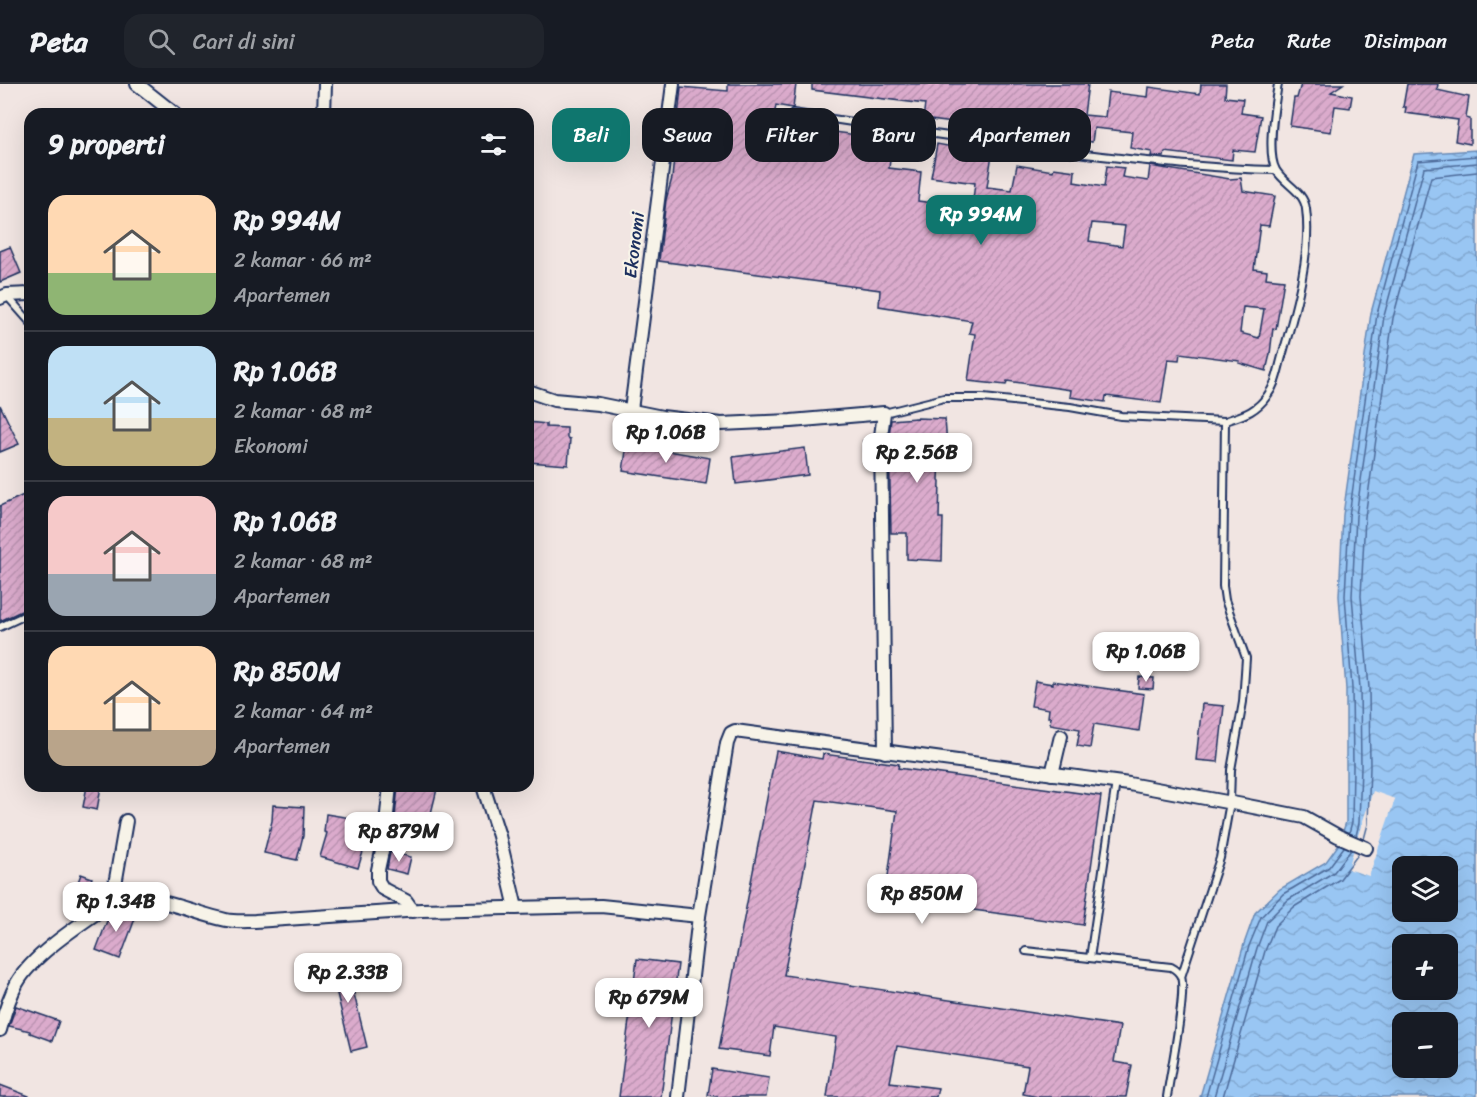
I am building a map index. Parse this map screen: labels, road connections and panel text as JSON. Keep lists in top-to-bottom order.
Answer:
{
  "streets": {
    "street": ["Ekonomi"]
  },
  "page": {
    "header": "Peta",
    "search": "Cari di sini",
    "nav": ["Peta", "Rute", "Disimpan"],
    "chip": [
      "Beli",
      "Sewa",
      "Filter",
      "Baru",
      "Apartemen"
    ],
    "heading": "9 properti",
    "list": [
      {
        "name": "Rp 994M",
        "note": "2 kamar · 66 m² · Apartemen"
      },
      {
        "name": "Rp 1.06B",
        "note": "2 kamar · 68 m² · Ekonomi"
      },
      {
        "name": "Rp 1.06B",
        "note": "2 kamar · 68 m² · Apartemen"
      },
      {
        "name": "Rp 850M",
        "note": "2 kamar · 64 m² · Apartemen"
      }
    ],
    "price": [
      "Rp 994M",
      "Rp 1.06B",
      "Rp 2.56B",
      "Rp 1.06B",
      "Rp 879M",
      "Rp 850M",
      "Rp 1.34B",
      "Rp 2.33B",
      "Rp 679M"
    ],
    "map_buttons": ["+", "−"]
  }
}
